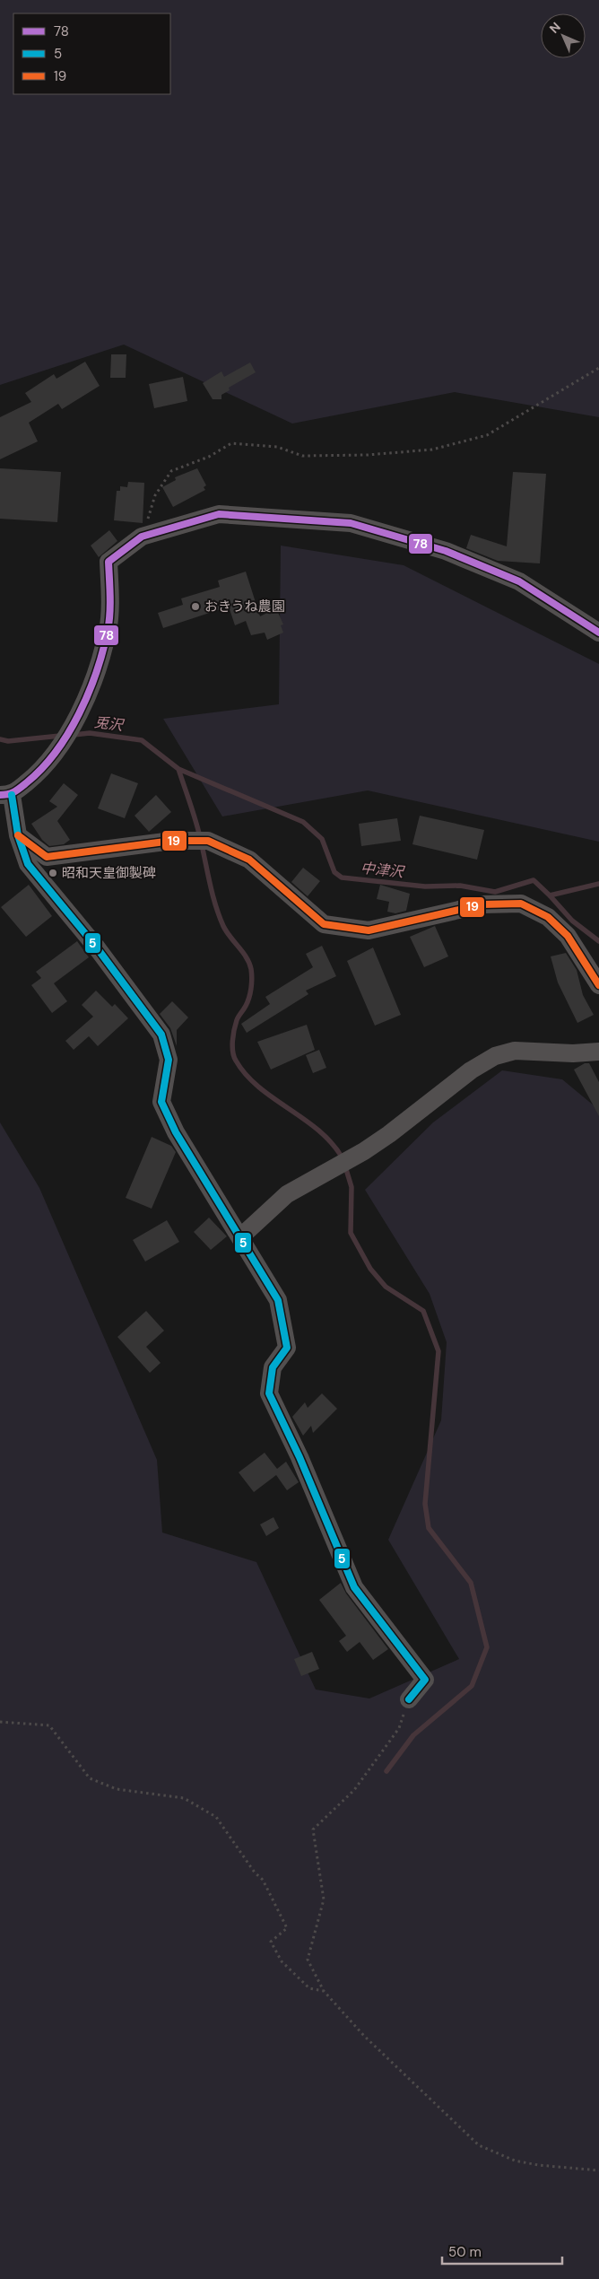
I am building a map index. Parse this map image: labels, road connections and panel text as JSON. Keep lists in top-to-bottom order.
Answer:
{
  "water": ["兎沢", "中津沢"],
  "places": ["おきうね農園", "昭和天皇御製碑"],
  "lines": ["transit line 78", "transit line 5", "transit line 19"],
  "legend": ["78", "5", "19"],
  "scale_bar": "50 m",
  "north": "top left"
}
